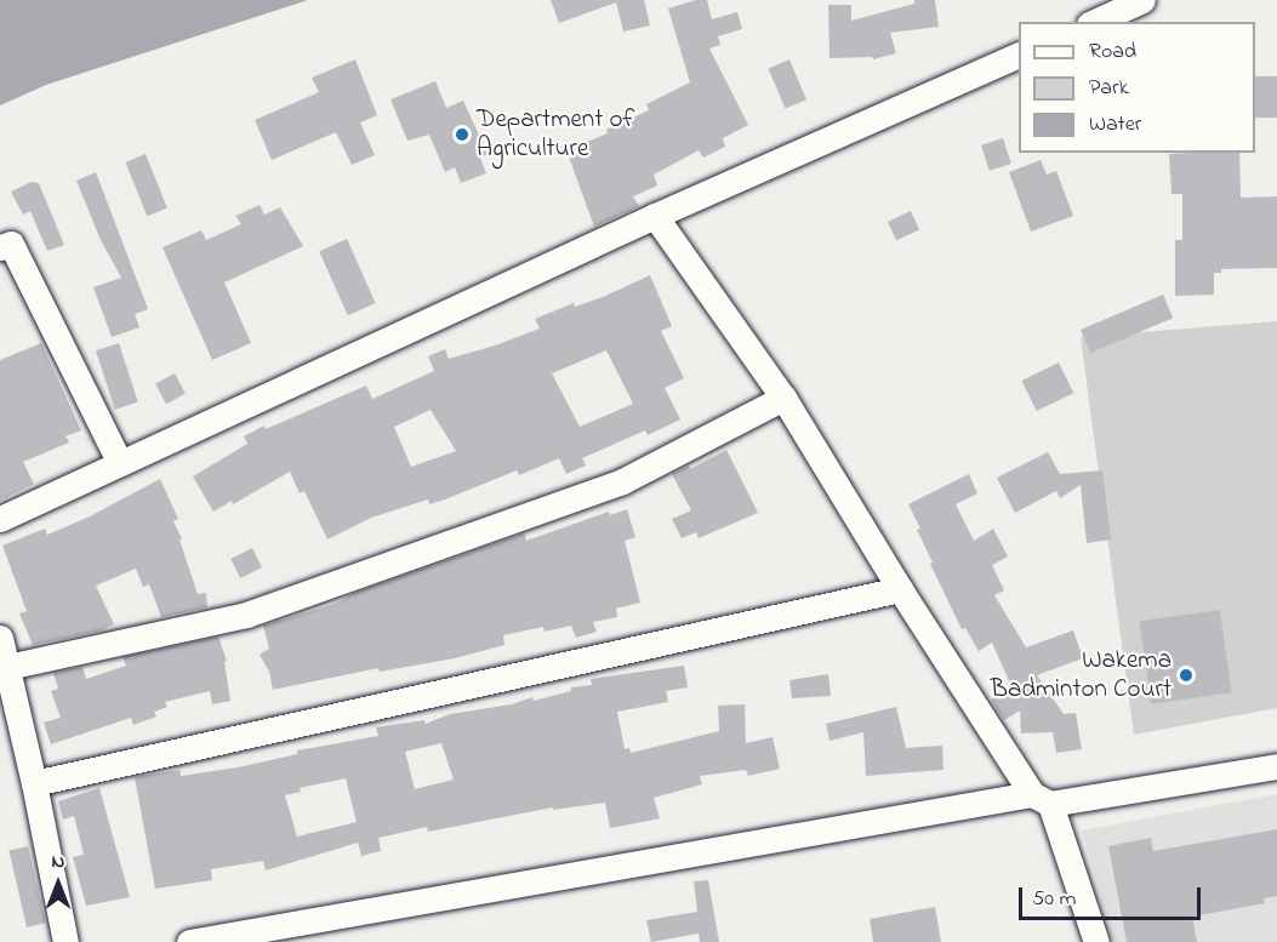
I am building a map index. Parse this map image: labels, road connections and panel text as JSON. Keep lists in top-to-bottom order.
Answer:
{
  "places": ["Department of Agriculture", "Wakema Badminton Court"],
  "legend": ["Road", "Park", "Water"],
  "scale_bar": "50 m",
  "north": "top"
}
